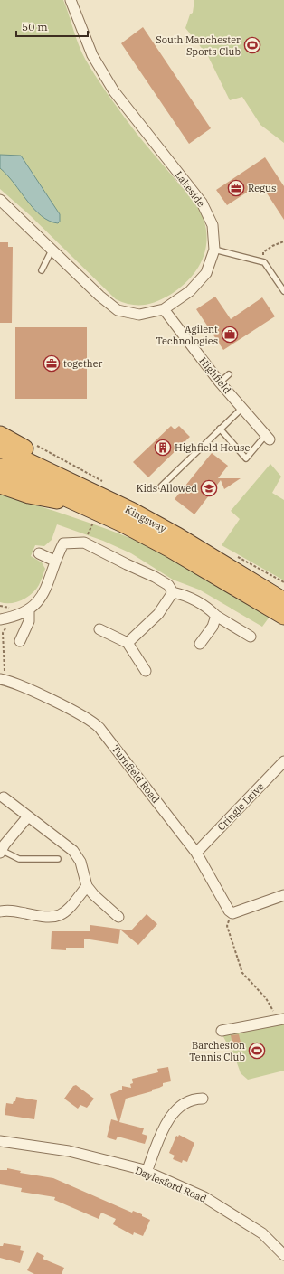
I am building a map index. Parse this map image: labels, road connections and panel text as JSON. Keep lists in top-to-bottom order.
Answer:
{
  "streets": {
    "highway": ["Kingsway"],
    "street": [
      "Lakeside",
      "Highfield",
      "Turnfield Road",
      "Cringle Drive",
      "Daylesford Road"
    ]
  },
  "crossings": [
    ["Lakeside", "Highfield"],
    ["Turnfield Road", "Cringle Drive"]
  ],
  "places": {
    "sports": ["South Manchester Sports Club", "Barcheston Tennis Club"],
    "office": ["Regus", "Agilent Technologies", "together"],
    "building": ["Highfield House"],
    "school or university": ["Kids Allowed"]
  },
  "scale_bar": "50 m"
}
